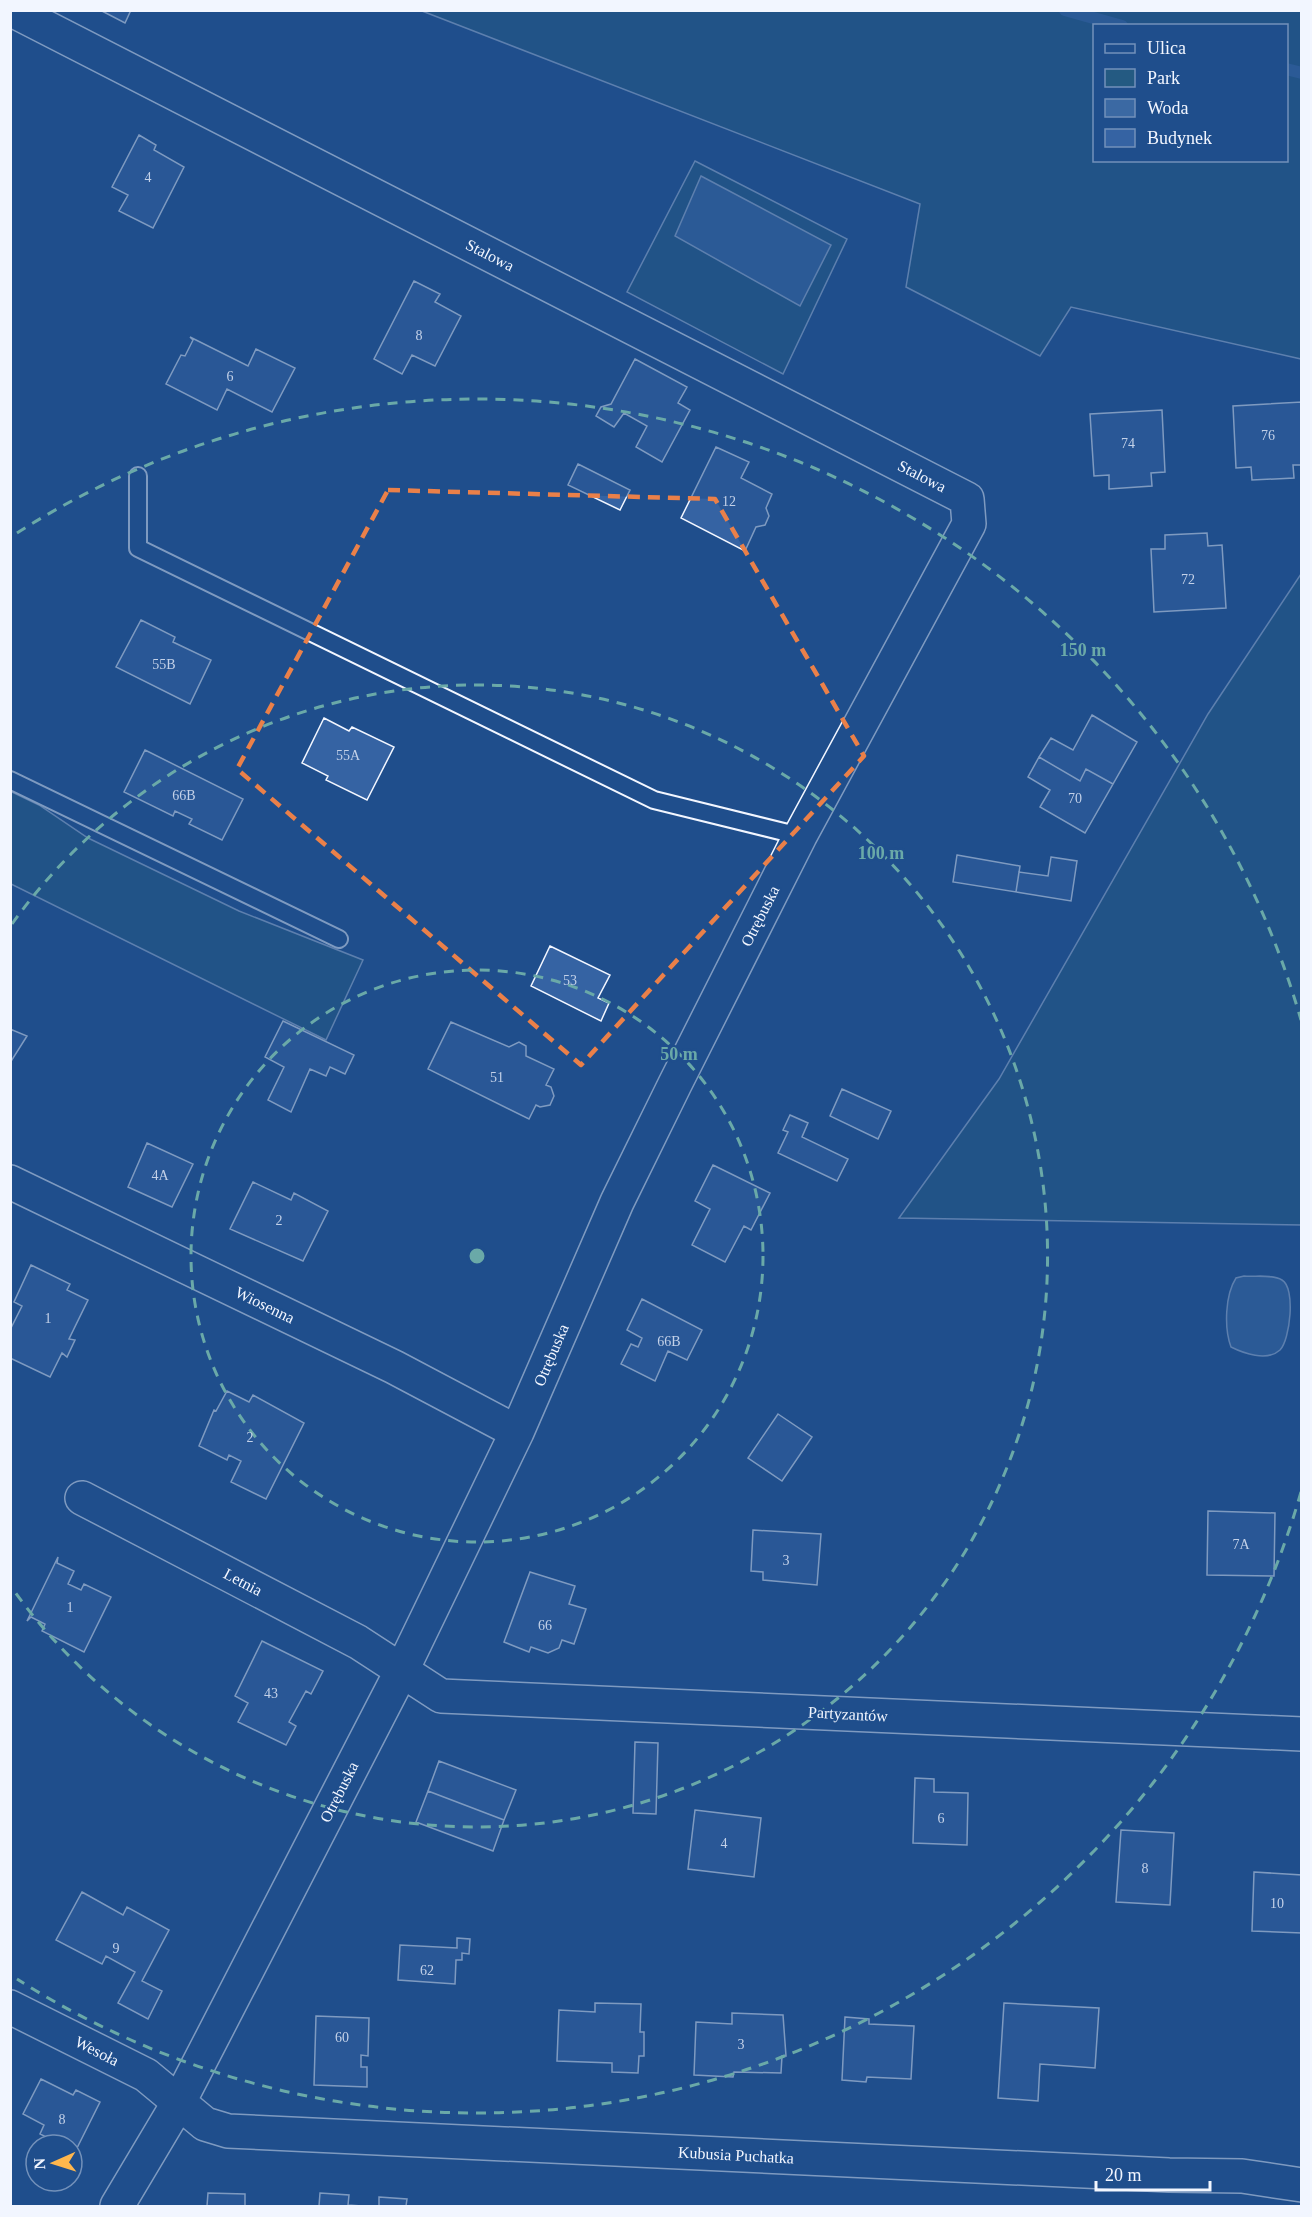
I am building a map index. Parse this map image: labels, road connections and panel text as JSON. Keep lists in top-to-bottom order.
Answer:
{
  "streets": {
    "street": [
      "Stalowa",
      "Otrębuska",
      "Wiosenna",
      "Letnia",
      "Partyzantów",
      "Wesoła",
      "Kubusia Puchatka"
    ]
  },
  "crossings": [
    ["Stalowa", "Otrębuska"],
    ["Otrębuska", "Wiosenna"],
    ["Otrębuska", "Letnia"],
    ["Otrębuska", "Partyzantów"],
    ["Otrębuska", "Wesoła"],
    ["Otrębuska", "Kubusia Puchatka"],
    ["Letnia", "Partyzantów"],
    ["Wesoła", "Kubusia Puchatka"]
  ],
  "house_numbers": [
    "4",
    "8",
    "6",
    "76",
    "74",
    "12",
    "72",
    "55B",
    "55A",
    "66B",
    "70",
    "53",
    "51",
    "4A",
    "2",
    "1",
    "66B",
    "2",
    "7A",
    "3",
    "1",
    "66",
    "43",
    "6",
    "4",
    "8",
    "10",
    "9",
    "62",
    "60",
    "3",
    "8"
  ],
  "legend": [
    "Ulica",
    "Park",
    "Woda",
    "Budynek"
  ],
  "scale_bar": "20 m",
  "north": "left",
  "rings": ["150 m", "100 m", "50 m"]
}
